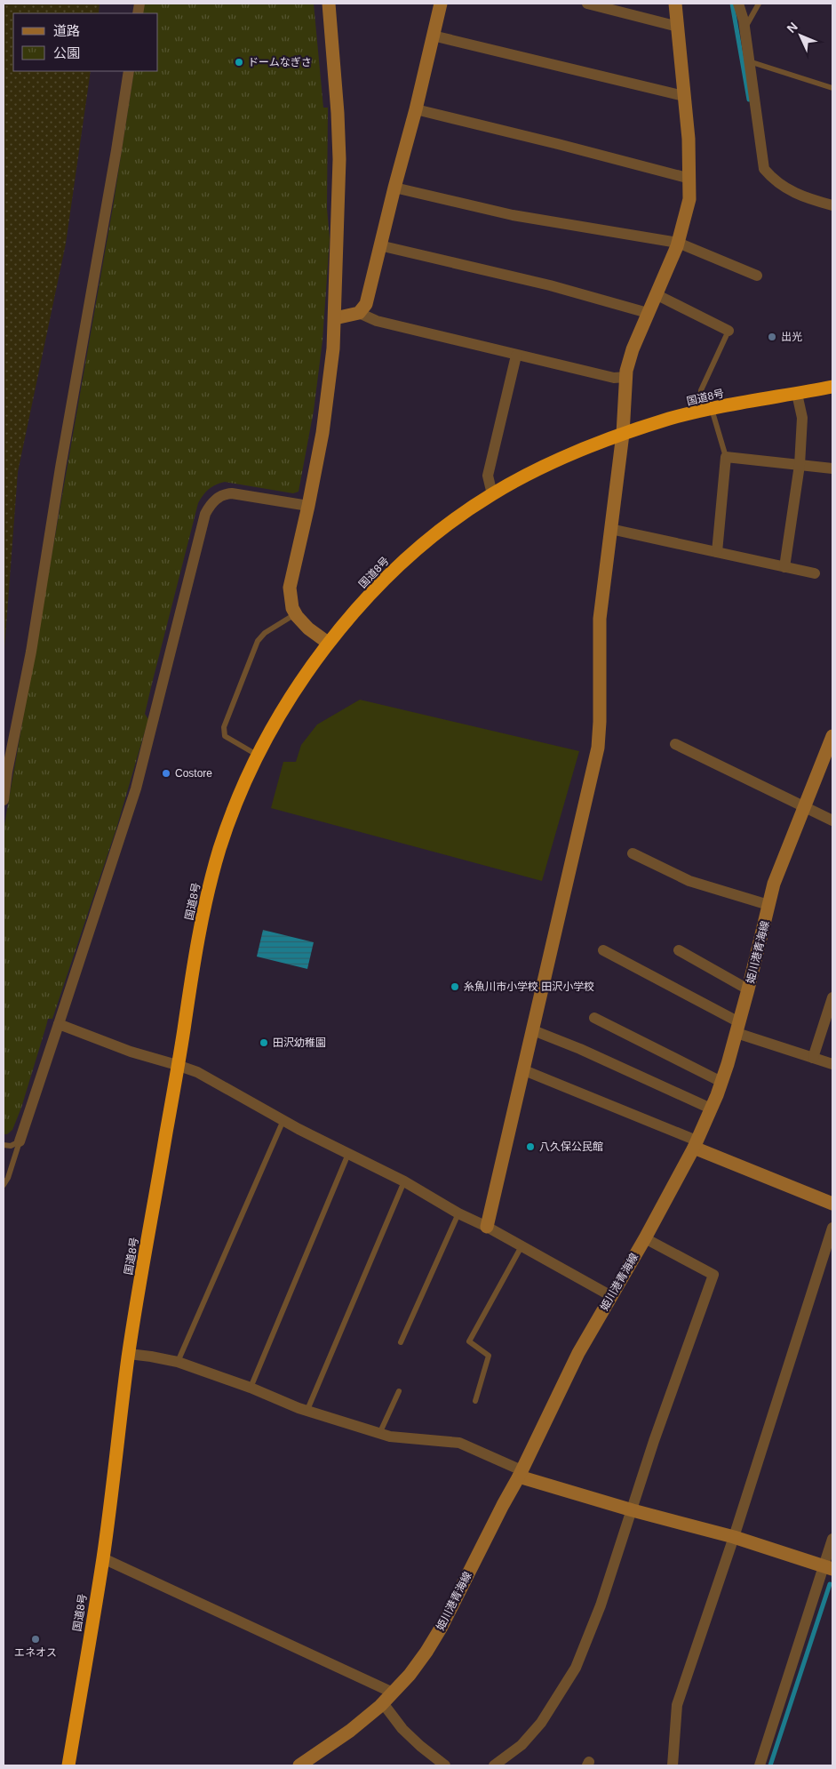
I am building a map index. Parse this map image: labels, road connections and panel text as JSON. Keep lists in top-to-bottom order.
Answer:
{
  "streets": {
    "highway": ["国道8号"],
    "street": ["姫川港青海線"]
  },
  "places": [
    "ドームなぎさ",
    "出光",
    "Costore",
    "糸魚川市小学校 田沢小学校",
    "田沢幼稚園",
    "八久保公民館",
    "エネオス"
  ],
  "legend": ["道路", "公園"],
  "north": "top left"
}
